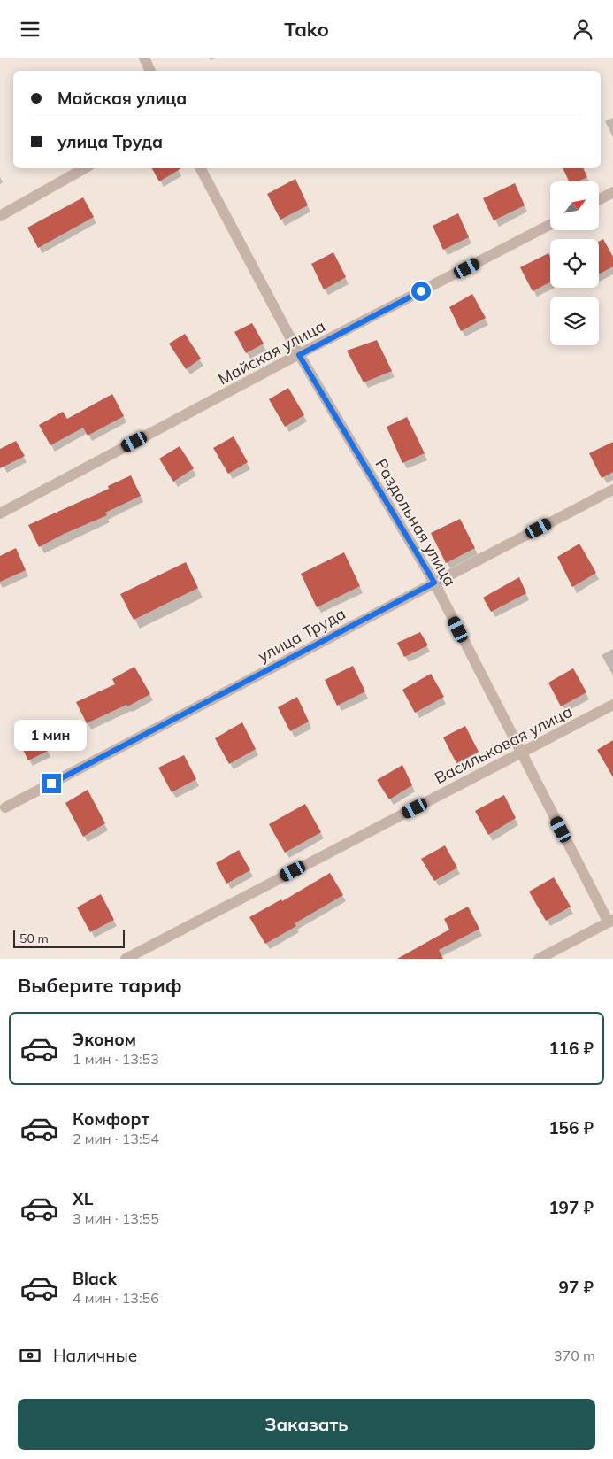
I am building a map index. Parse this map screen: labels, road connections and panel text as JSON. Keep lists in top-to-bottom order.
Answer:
{
  "streets": {
    "street": [
      "Майская улица",
      "Раздольная улица",
      "улица Труда",
      "Васильковая улица"
    ]
  },
  "crossings": [
    ["Майская улица", "Раздольная улица"],
    ["Раздольная улица", "улица Труда"],
    ["Раздольная улица", "Васильковая улица"]
  ],
  "scale_bar": "50 m",
  "north": "top right",
  "page": {
    "header": "Tako",
    "banner": ["Майская улица", "улица Труда"],
    "bubble": "1 мин",
    "scale": "50 m",
    "heading": "Выберите тариф",
    "list": [
      {
        "name": "Эконом",
        "note": "1 мин · 13:53",
        "value": "116 ₽"
      },
      {
        "name": "Комфорт",
        "note": "2 мин · 13:54",
        "value": "156 ₽"
      },
      {
        "name": "XL",
        "note": "3 мин · 13:55",
        "value": "197 ₽"
      },
      {
        "name": "Black",
        "note": "4 мин · 13:56",
        "value": "97 ₽"
      }
    ],
    "pay": ["Наличные", "370 m"],
    "buttons": "Заказать"
  }
}
